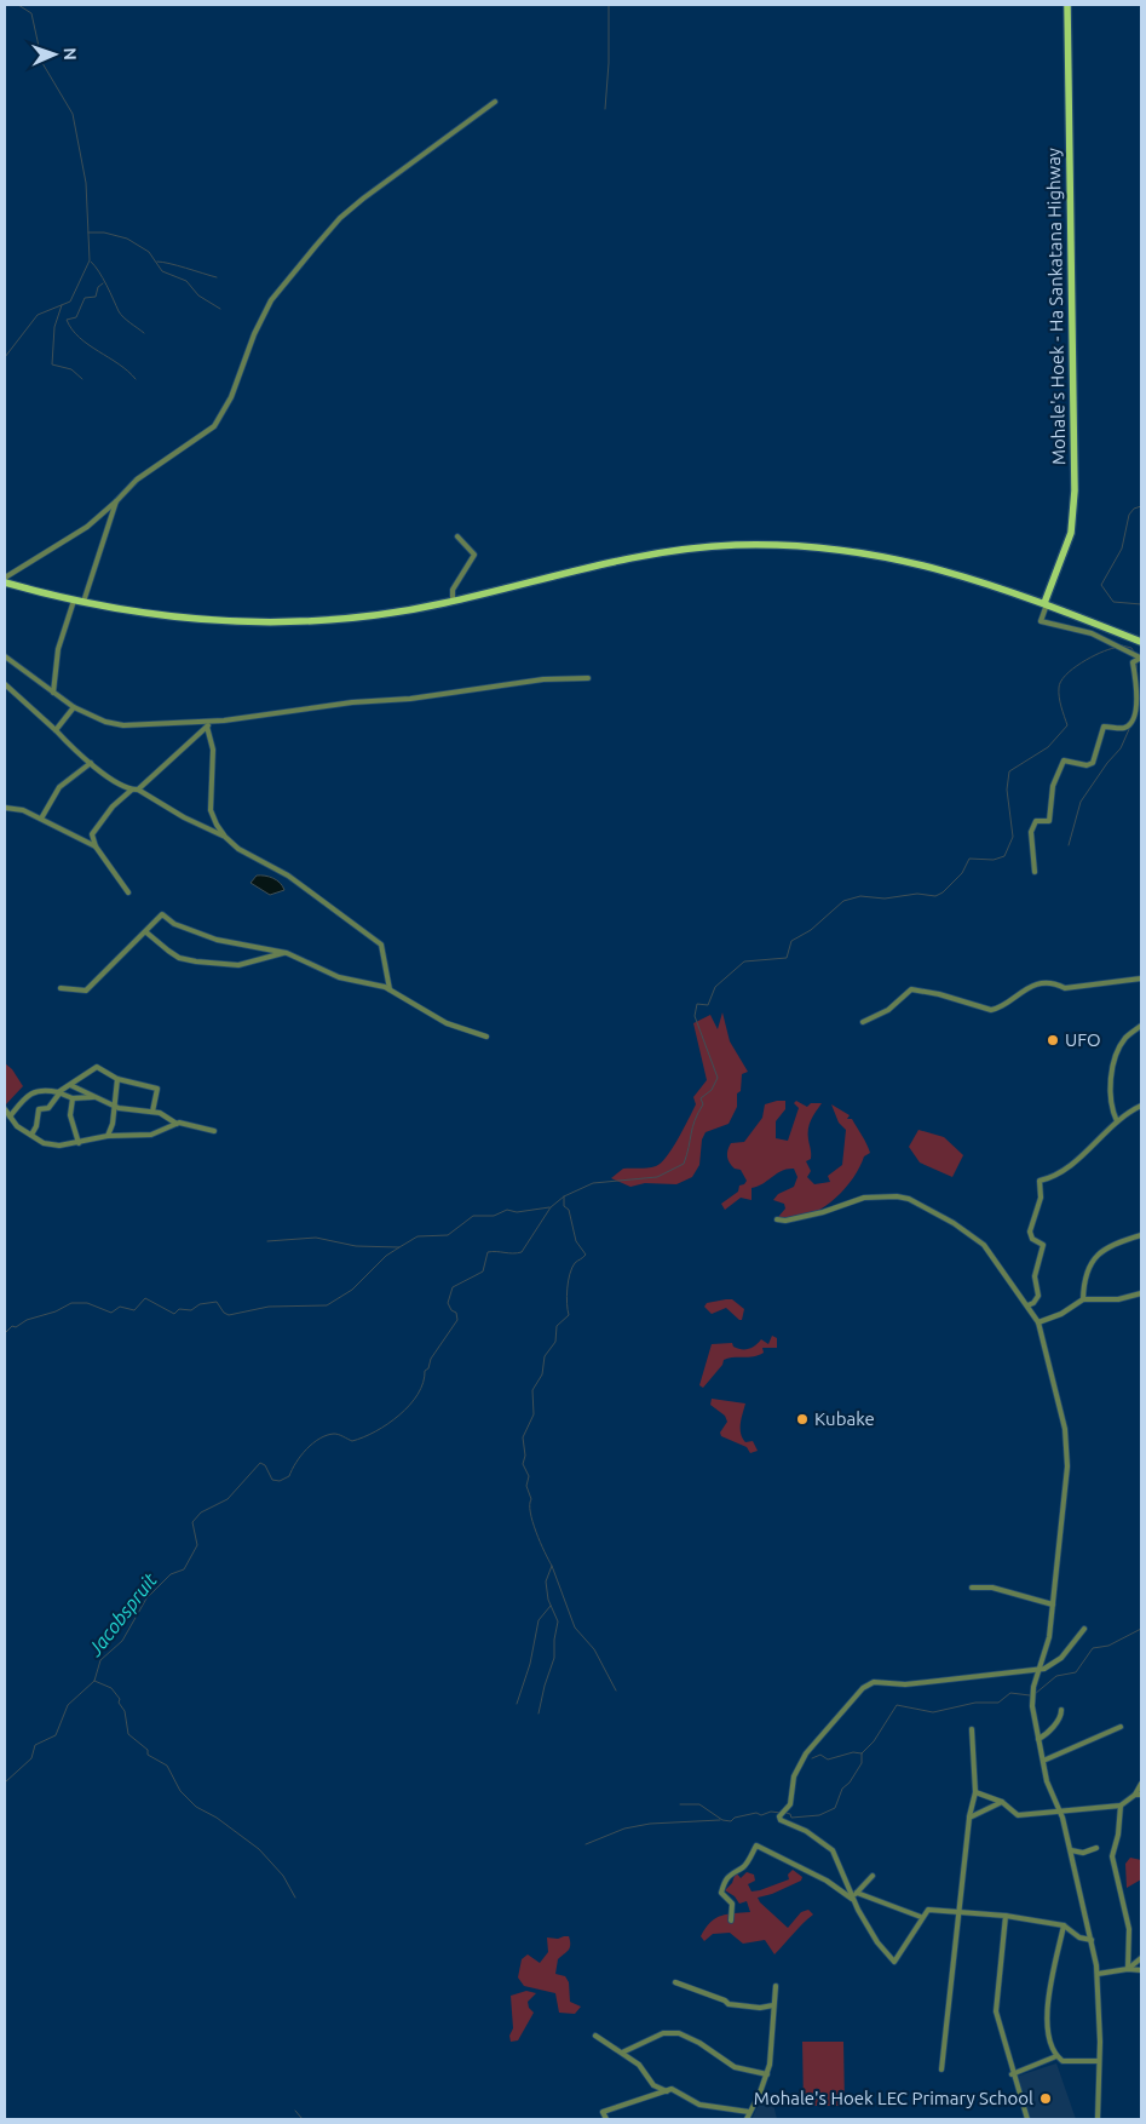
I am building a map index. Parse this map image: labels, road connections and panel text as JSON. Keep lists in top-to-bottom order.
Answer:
{
  "streets": {
    "main road": ["Mohale's Hoek - Ha Sankatana Highway"]
  },
  "water": ["Jacobspruit"],
  "places": ["UFO", "Kubake", "Mohale's Hoek LEC Primary School"],
  "north": "right"
}
